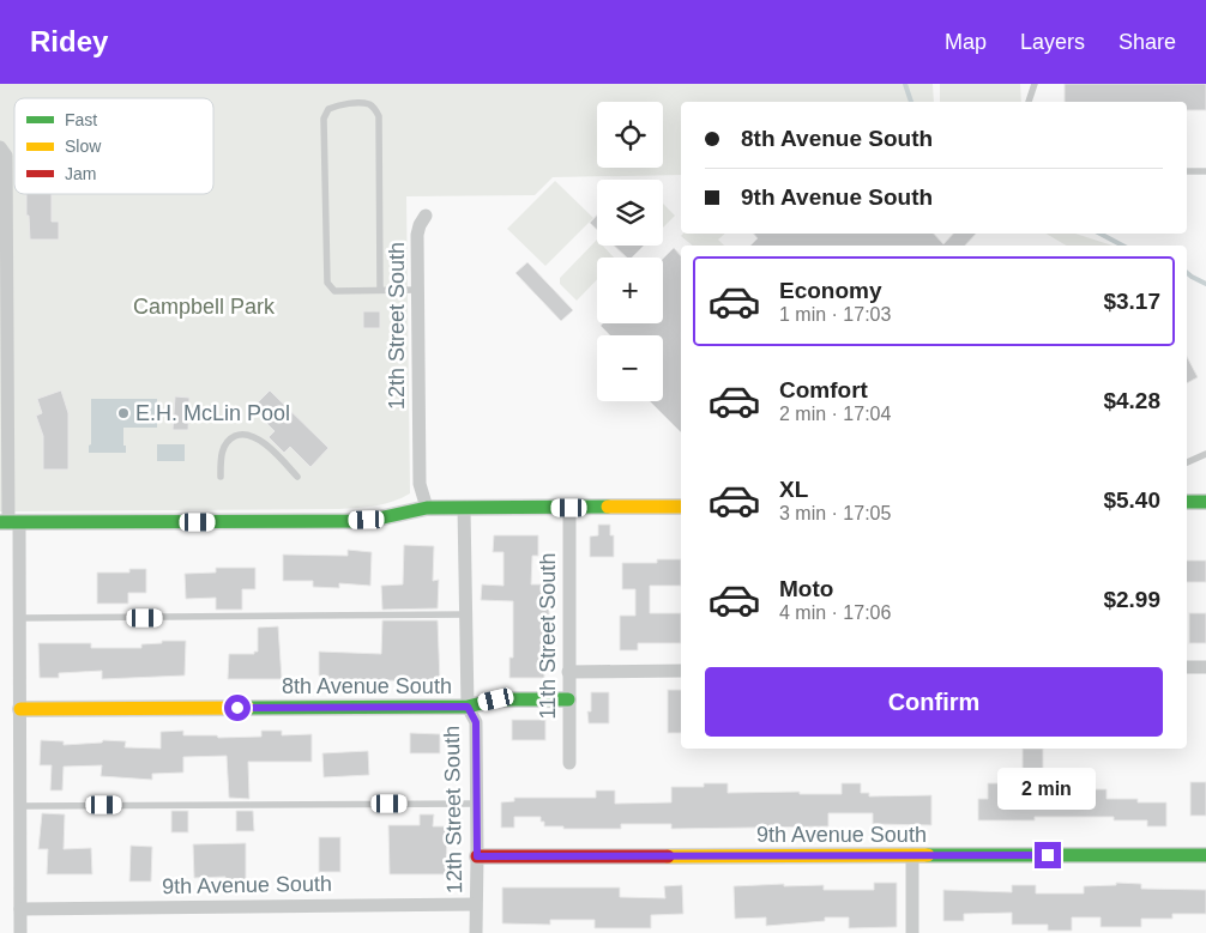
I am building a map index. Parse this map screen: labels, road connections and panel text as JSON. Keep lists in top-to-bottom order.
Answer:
{
  "streets": {
    "street": [
      "12th Street South",
      "11th Street South",
      "8th Avenue South",
      "9th Avenue South"
    ]
  },
  "crossings": [
    ["12th Street South", "8th Avenue South"],
    ["12th Street South", "9th Avenue South"],
    ["11th Street South", "8th Avenue South"]
  ],
  "parks": ["Campbell Park"],
  "places": ["E.H. McLin Pool"],
  "legend": ["Fast", "Slow", "Jam"],
  "page": {
    "header": "Ridey",
    "nav": ["Map", "Layers", "Share"],
    "map_buttons": ["+", "−"],
    "banner": ["8th Avenue South", "9th Avenue South"],
    "list": [
      {
        "name": "Economy",
        "note": "1 min · 17:03",
        "value": "$3.17"
      },
      {
        "name": "Comfort",
        "note": "2 min · 17:04",
        "value": "$4.28"
      },
      {
        "name": "XL",
        "note": "3 min · 17:05",
        "value": "$5.40"
      },
      {
        "name": "Moto",
        "note": "4 min · 17:06",
        "value": "$2.99"
      }
    ],
    "buttons": "Confirm",
    "bubble": "2 min"
  }
}
